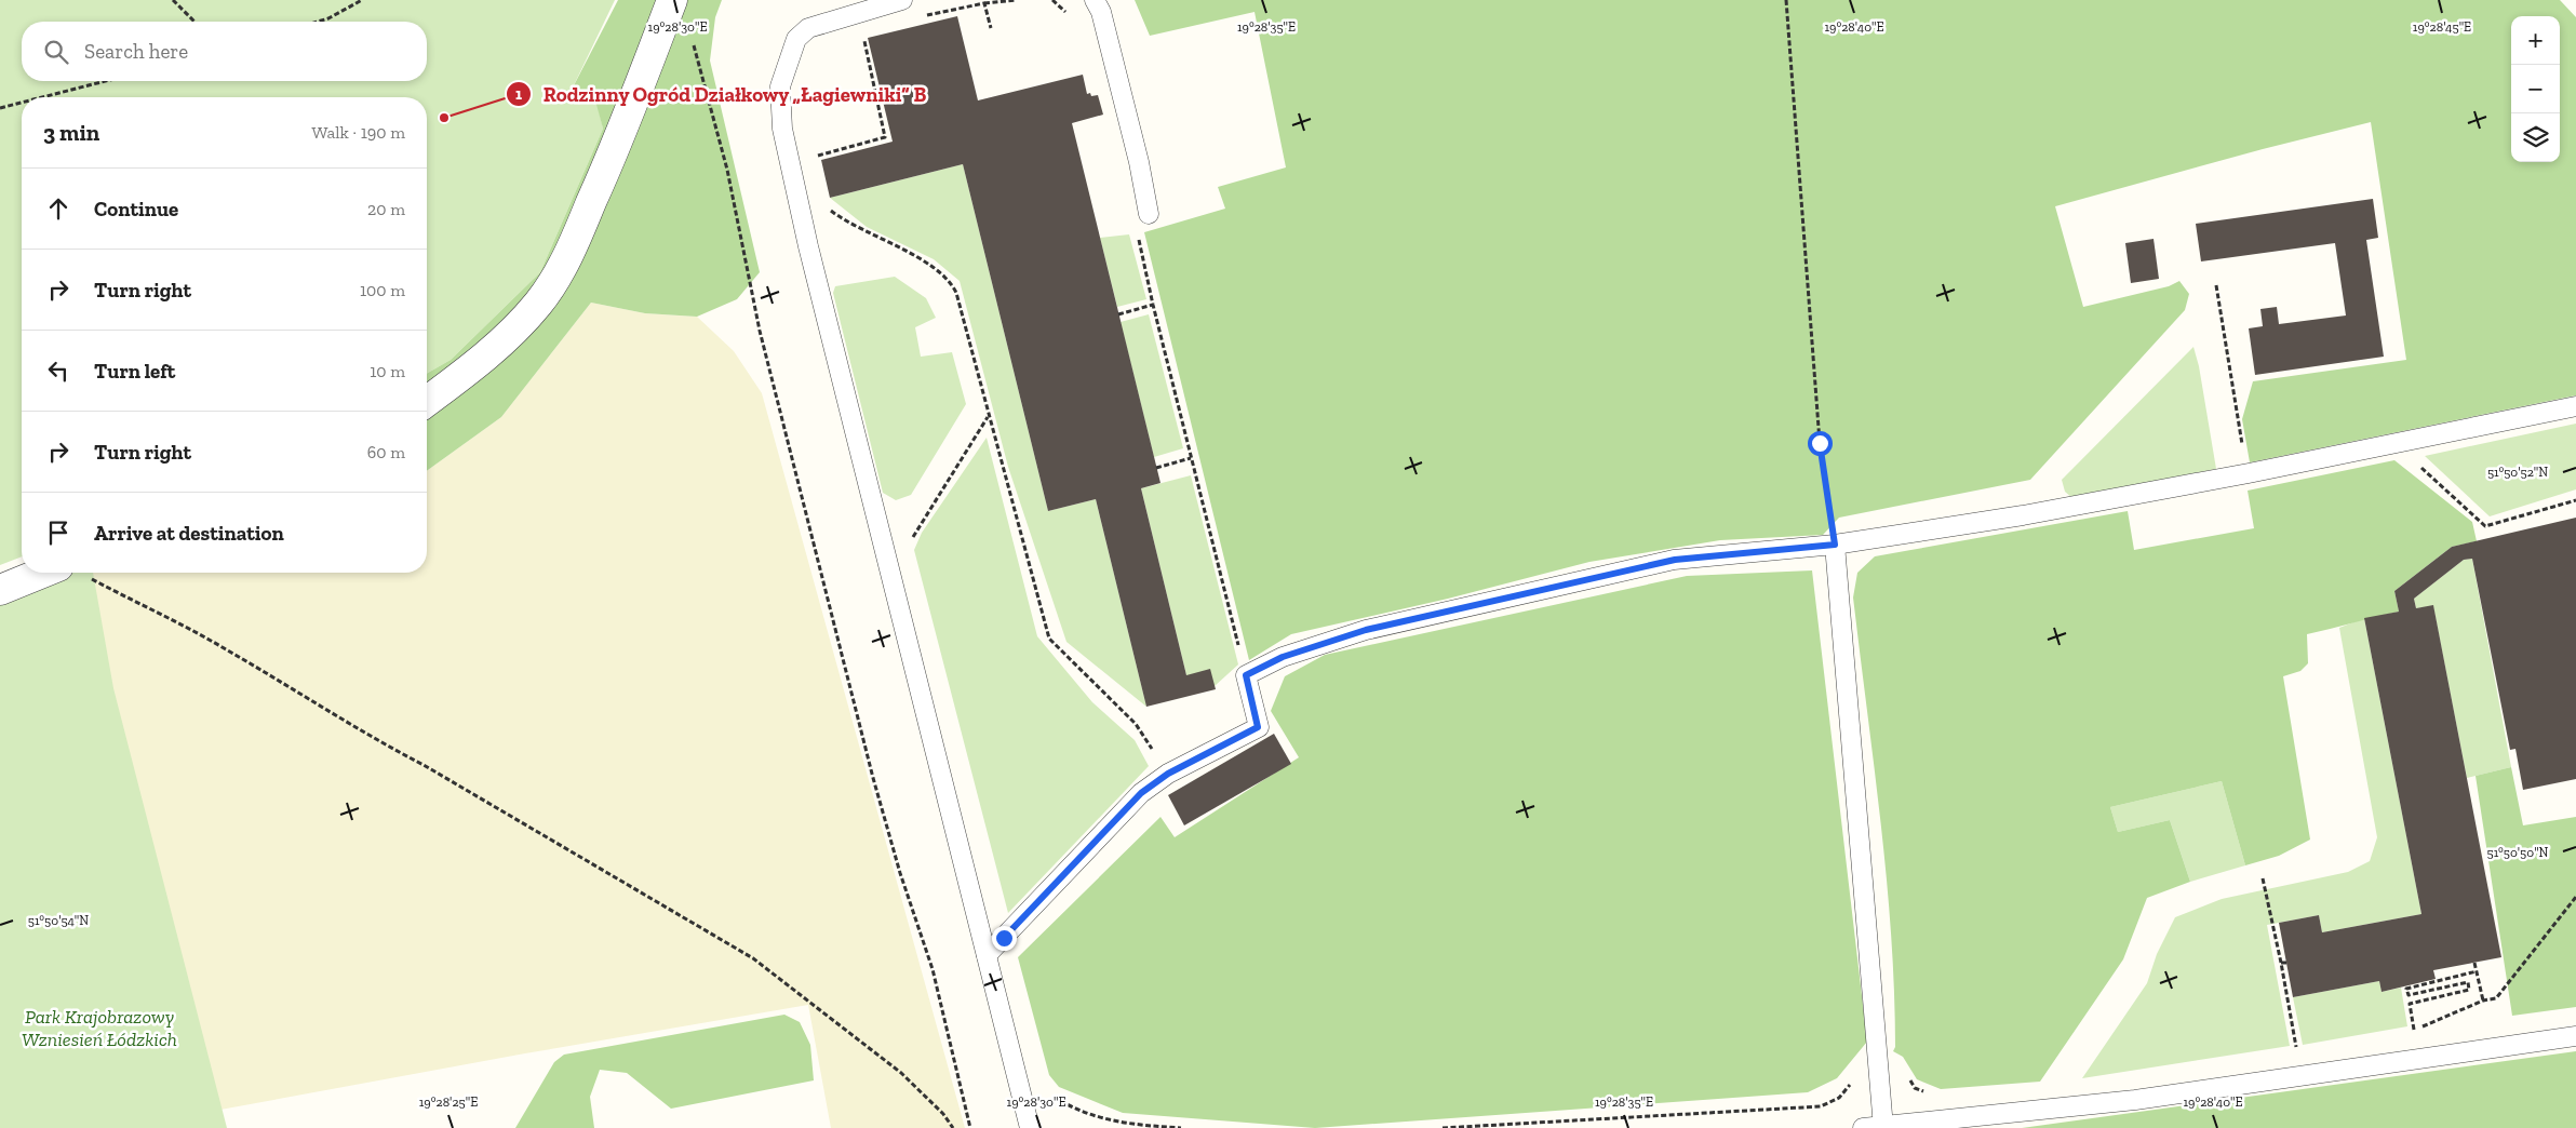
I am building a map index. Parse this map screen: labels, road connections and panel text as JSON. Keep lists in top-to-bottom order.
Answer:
{
  "parks": ["Park Krajobrazowy Wzniesień Łódzkich"],
  "places": ["Rodzinny Ogród Działkowy „Łagiewniki” B"],
  "page": {
    "map_buttons": ["+", "−"],
    "search": "Search here",
    "heading": ["3 min", "Walk · 190 m"],
    "list": [
      ["Continue", "20 m"],
      ["Turn right", "100 m"],
      ["Turn left", "10 m"],
      ["Turn right", "60 m"],
      "Arrive at destination"
    ]
  },
  "coordinates": [
    "19°28'30\"E",
    "19°28'35\"E",
    "19°28'40\"E",
    "19°28'45\"E",
    "51°50'52\"N",
    "51°50'50\"N",
    "51°50'54\"N",
    "19°28'25\"E"
  ]
}
